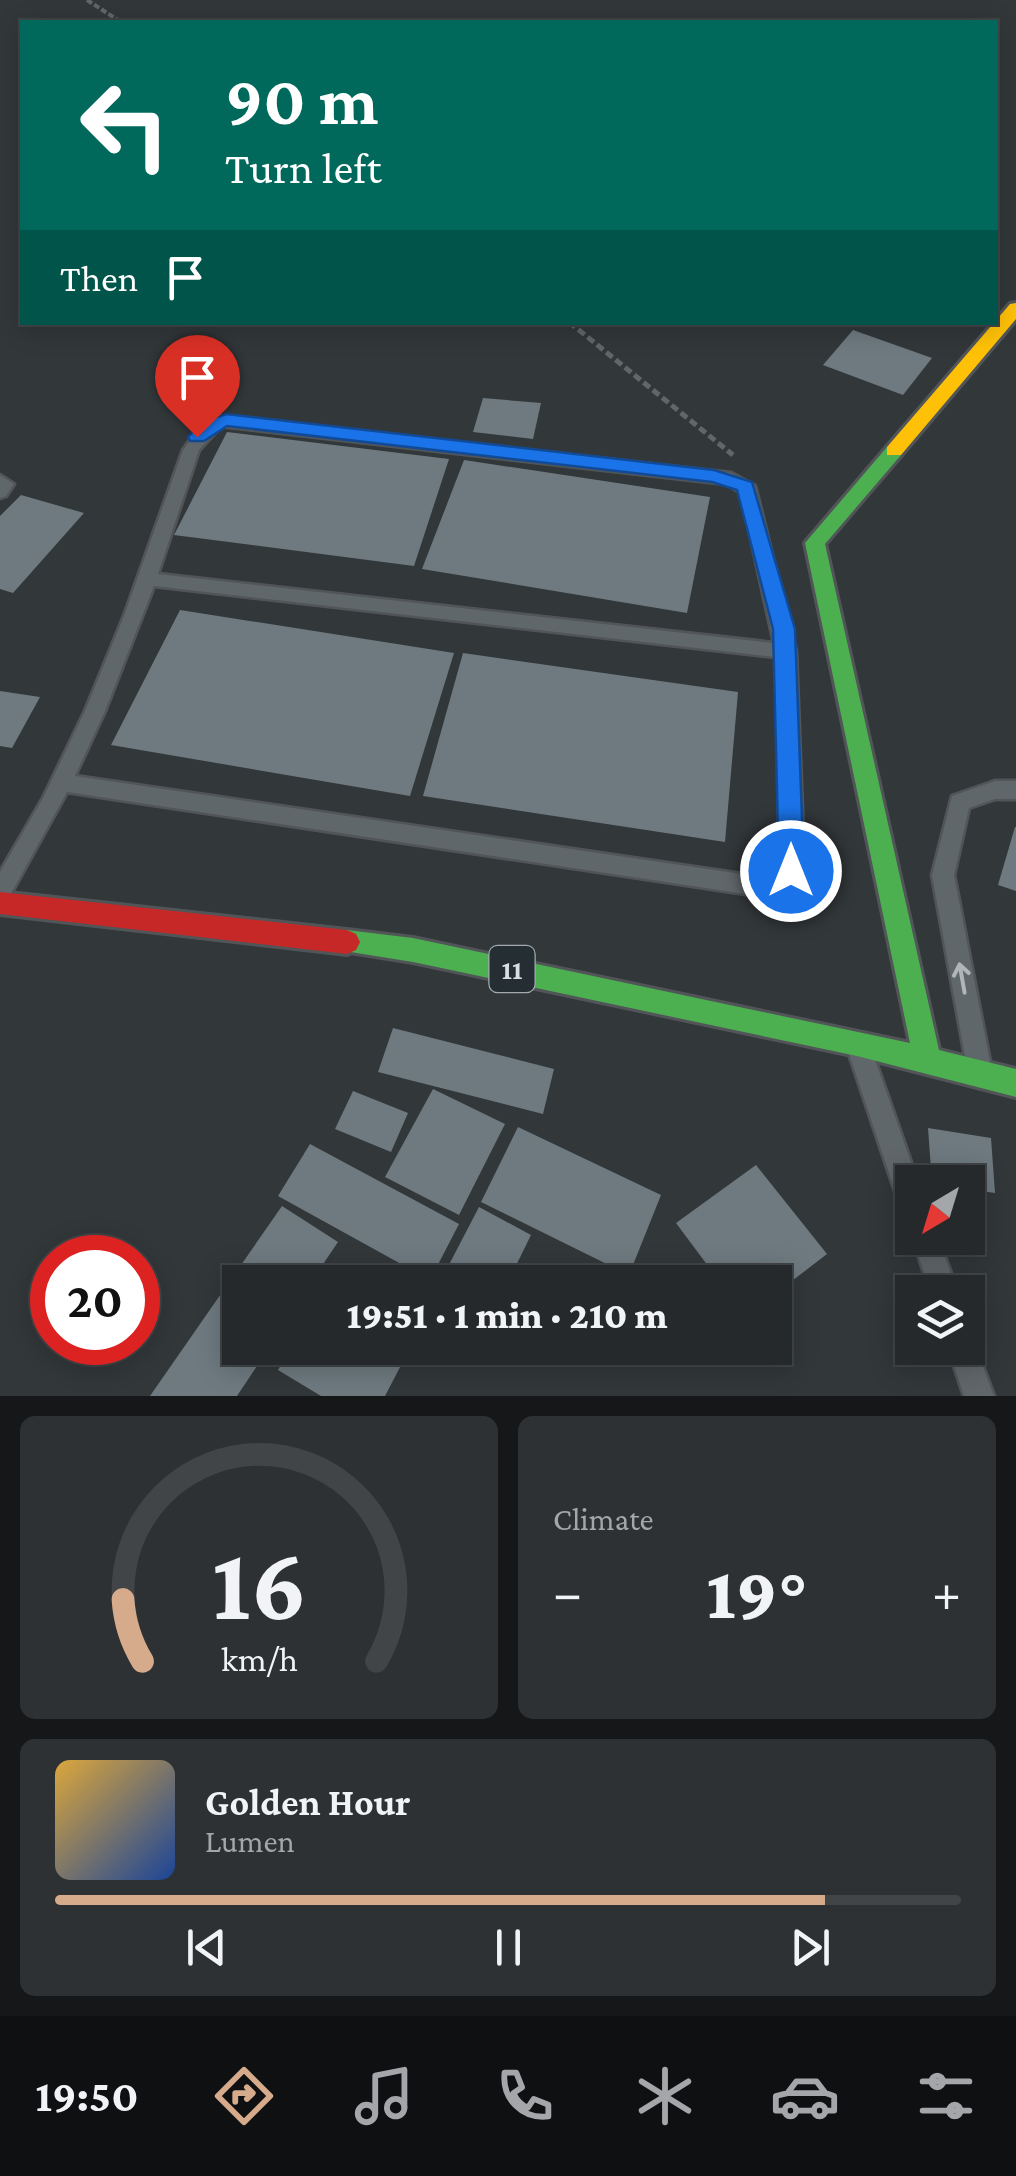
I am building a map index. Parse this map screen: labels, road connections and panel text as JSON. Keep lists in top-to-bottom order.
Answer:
{
  "streets": {
    "main road": ["11"]
  },
  "north": "bottom left",
  "page": {
    "turn": ["90 m", "Turn left"],
    "then": "Then",
    "limit": "20",
    "trip": "19:51 · 1 min · 210 m",
    "tile": "Climate",
    "heat": ["−", "19°", "+"],
    "song": ["Golden Hour", "Lumen"],
    "tabs": "19:50",
    "gauge": ["16", "km/h"]
  }
}
